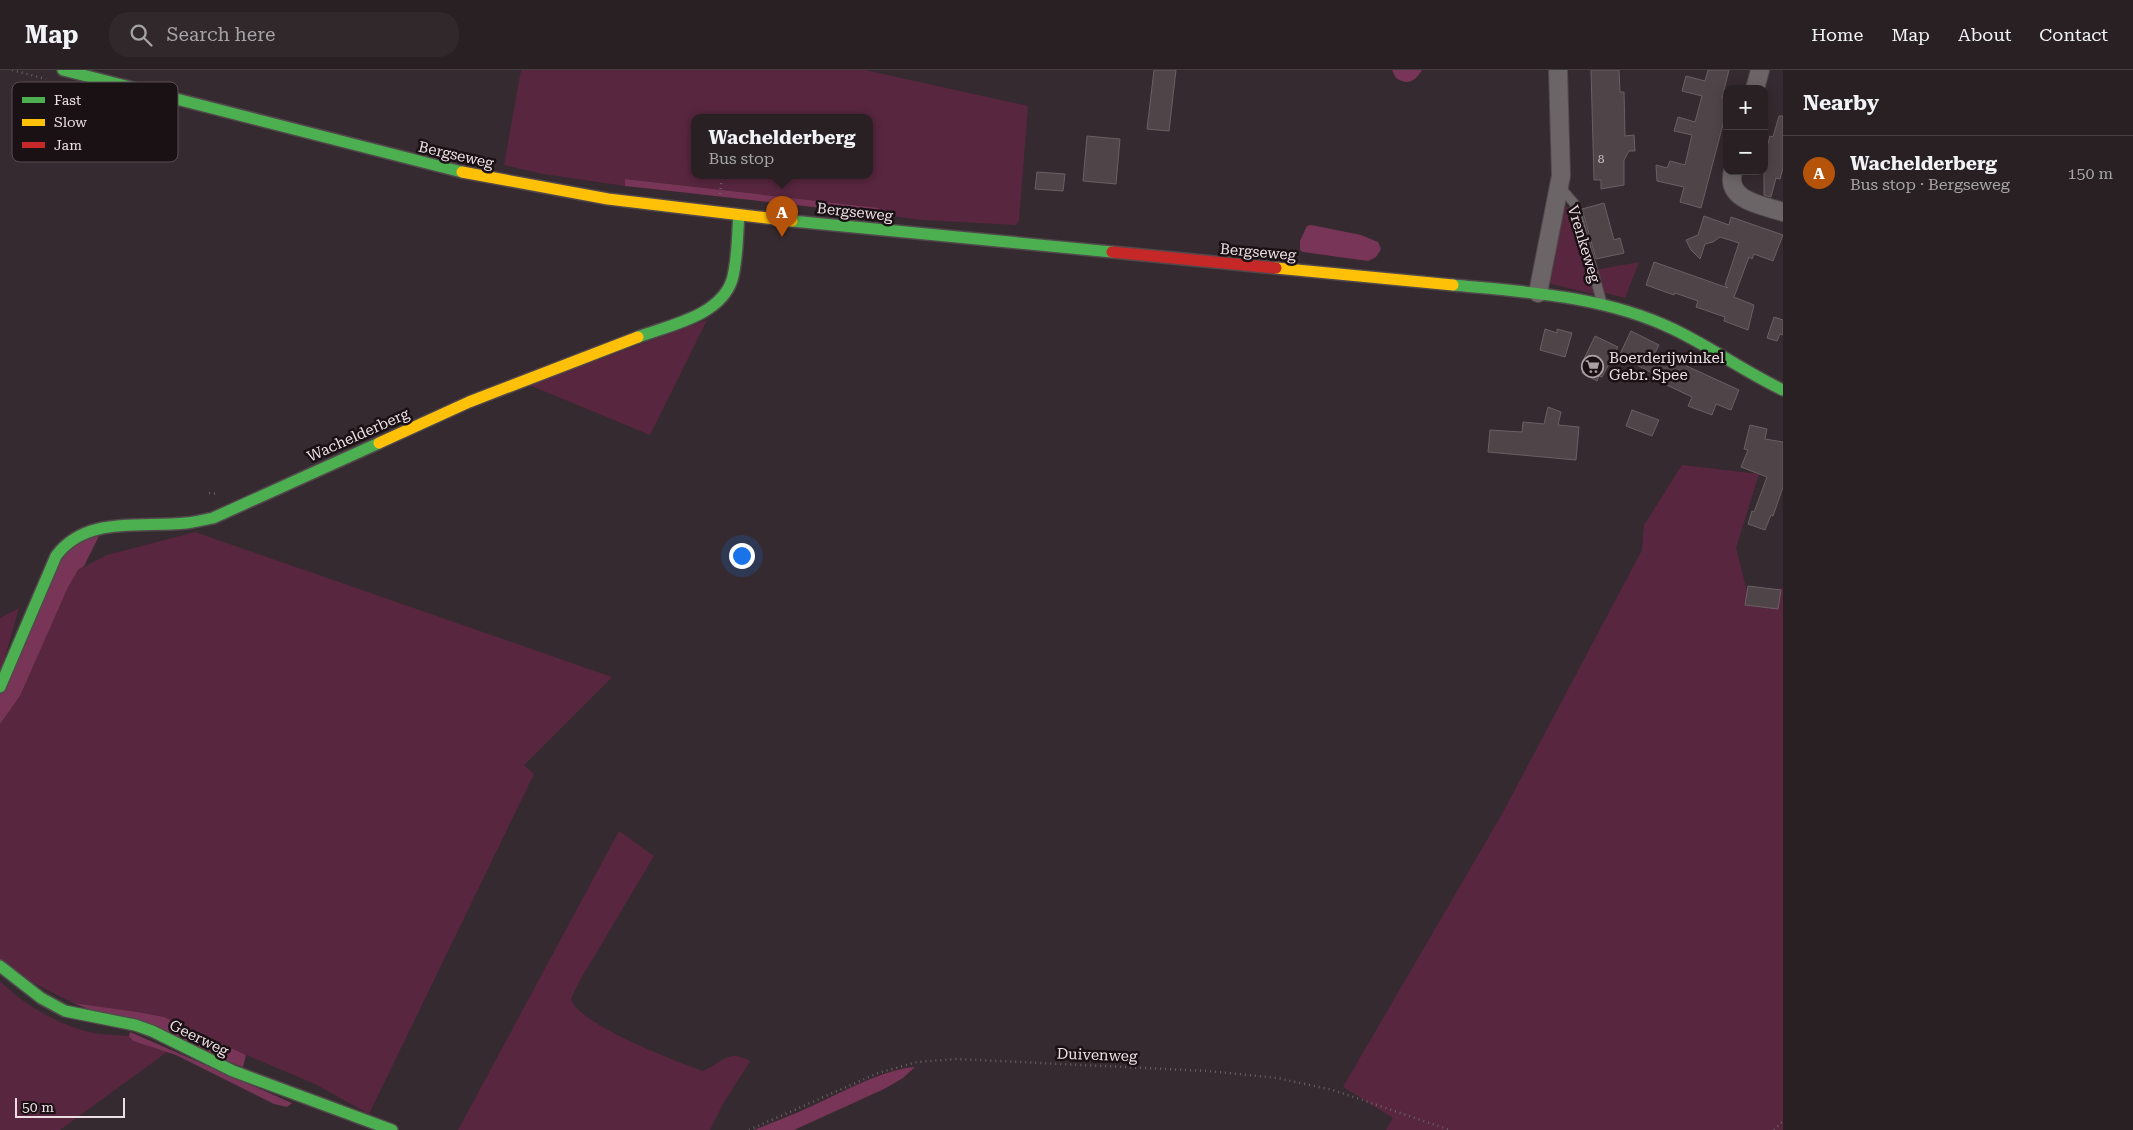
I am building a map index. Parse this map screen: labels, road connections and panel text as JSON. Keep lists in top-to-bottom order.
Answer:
{
  "streets": {
    "street": [
      "Bergseweg",
      "Vrenkeweg",
      "Wachelderberg",
      "Geerweg"
    ],
    "path": ["Duivenweg"]
  },
  "crossings": [
    ["Bergseweg", "Vrenkeweg"],
    ["Bergseweg", "Wachelderberg"]
  ],
  "places": {
    "supermarket": ["Boerderijwinkel Gebr. Spee"]
  },
  "house_numbers": ["8"],
  "legend": ["Fast", "Slow", "Jam"],
  "scale_bar": "50 m",
  "page": {
    "header": "Map",
    "search": "Search here",
    "nav": [
      "Home",
      "Map",
      "About",
      "Contact"
    ],
    "heading": "Nearby",
    "map_buttons": ["+", "−"],
    "popup": ["Wachelderberg", "Bus stop"],
    "list": [
      {
        "mark": "A",
        "name": "Wachelderberg",
        "note": "Bus stop · Bergseweg",
        "value": "150 m"
      }
    ],
    "pins": "A",
    "scale": "50 m"
  }
}
